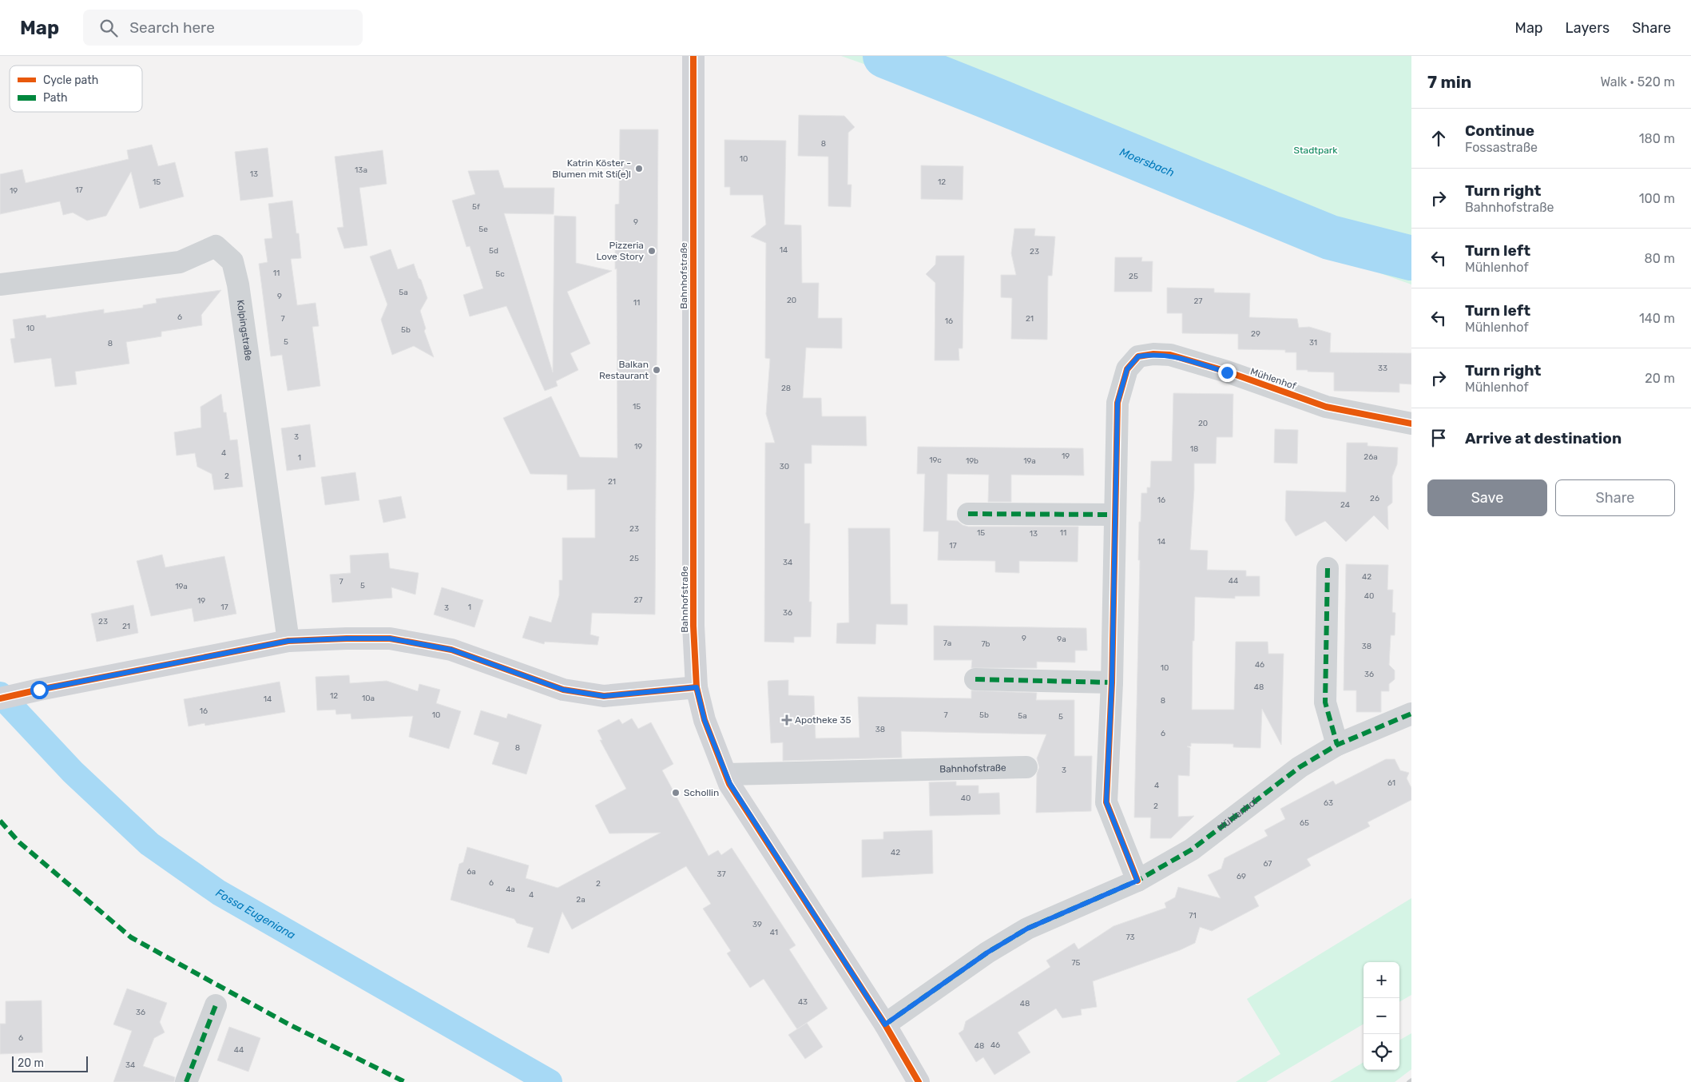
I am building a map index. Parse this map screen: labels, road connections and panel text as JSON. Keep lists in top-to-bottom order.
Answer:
{
  "streets": {
    "street": ["Bahnhofstraße", "Kolpingstraße", "Mühlenhof"]
  },
  "crossings": [
    ["Bahnhofstraße", "Mühlenhof"]
  ],
  "water": ["Moersbach", "Fossa Eugeniana"],
  "parks": ["Stadtpark"],
  "places": {
    "other": [
      "Katrin Köster - Blumen mit Sti(e)l",
      "Pizzeria Love Story",
      "Balkan Restaurant",
      "Schollin"
    ],
    "health": ["Apotheke 35"]
  },
  "house_numbers": [
    "8",
    "10",
    "13a",
    "13",
    "15",
    "12",
    "17",
    "19",
    "5f",
    "9",
    "5e",
    "14",
    "5d",
    "23",
    "11",
    "5c",
    "25",
    "5a",
    "9",
    "20",
    "27",
    "11",
    "6",
    "7",
    "21",
    "16",
    "10",
    "5b",
    "29",
    "5",
    "31",
    "8",
    "33",
    "28",
    "15",
    "20",
    "3",
    "19",
    "18",
    "4",
    "19",
    "26a",
    "1",
    "19c",
    "19b",
    "19a",
    "30",
    "2",
    "21",
    "26",
    "16",
    "24",
    "23",
    "15",
    "11",
    "13",
    "14",
    "17",
    "25",
    "34",
    "42",
    "44",
    "7",
    "5",
    "19a",
    "40",
    "27",
    "19",
    "17",
    "1",
    "3",
    "36",
    "23",
    "21",
    "9",
    "9a",
    "7a",
    "7b",
    "38",
    "46",
    "10",
    "36",
    "48",
    "12",
    "10a",
    "14",
    "8",
    "16",
    "10",
    "7",
    "5b",
    "5a",
    "5",
    "38",
    "6",
    "8",
    "3",
    "61",
    "4",
    "40",
    "63",
    "2",
    "65",
    "42",
    "67",
    "6a",
    "37",
    "69",
    "6",
    "2",
    "4a",
    "4",
    "2a",
    "71",
    "39",
    "41",
    "73",
    "75",
    "43",
    "48",
    "36",
    "6",
    "46",
    "48",
    "44",
    "34"
  ],
  "legend": ["Cycle path", "Path"],
  "scale_bar": "20 m",
  "page": {
    "header": "Map",
    "search": "Search here",
    "nav": ["Map", "Layers", "Share"],
    "heading": ["7 min", "Walk · 520 m"],
    "list": [
      ["Continue", "Fossastraße", "180 m"],
      ["Turn right", "Bahnhofstraße", "100 m"],
      ["Turn left", "Mühlenhof", "80 m"],
      ["Turn left", "Mühlenhof", "140 m"],
      ["Turn right", "Mühlenhof", "20 m"],
      "Arrive at destination"
    ],
    "buttons": ["Save", "Share"],
    "map_buttons": ["+", "−"],
    "scale": "20 m"
  }
}
